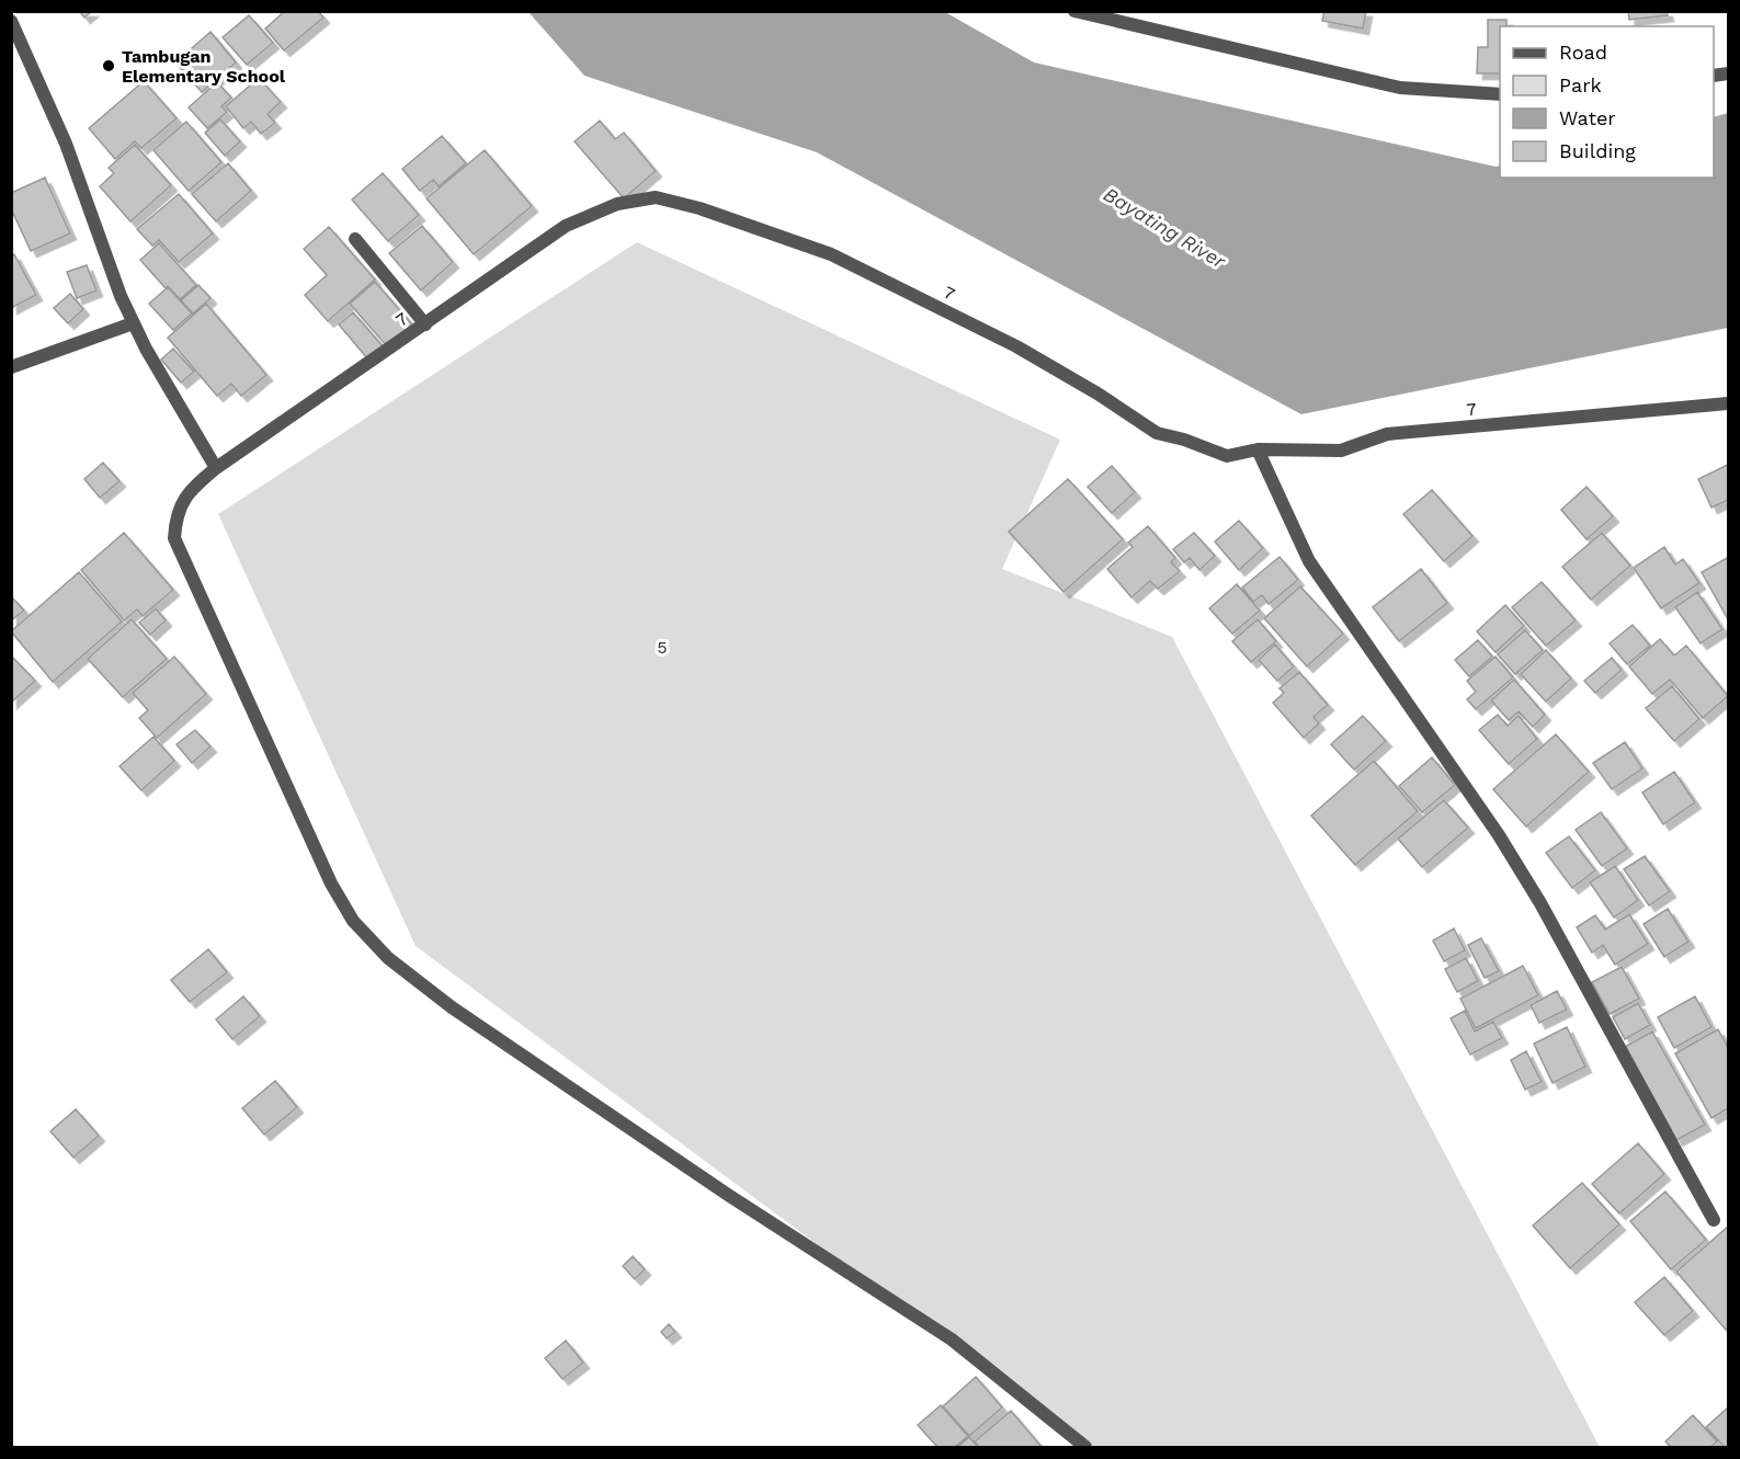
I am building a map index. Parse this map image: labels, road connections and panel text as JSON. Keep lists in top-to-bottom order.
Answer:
{
  "streets": {
    "street": ["7"]
  },
  "water": ["Bayating River"],
  "parks": ["5"],
  "places": ["Tambugan Elementary School"],
  "legend": [
    "Road",
    "Park",
    "Water",
    "Building"
  ]
}
